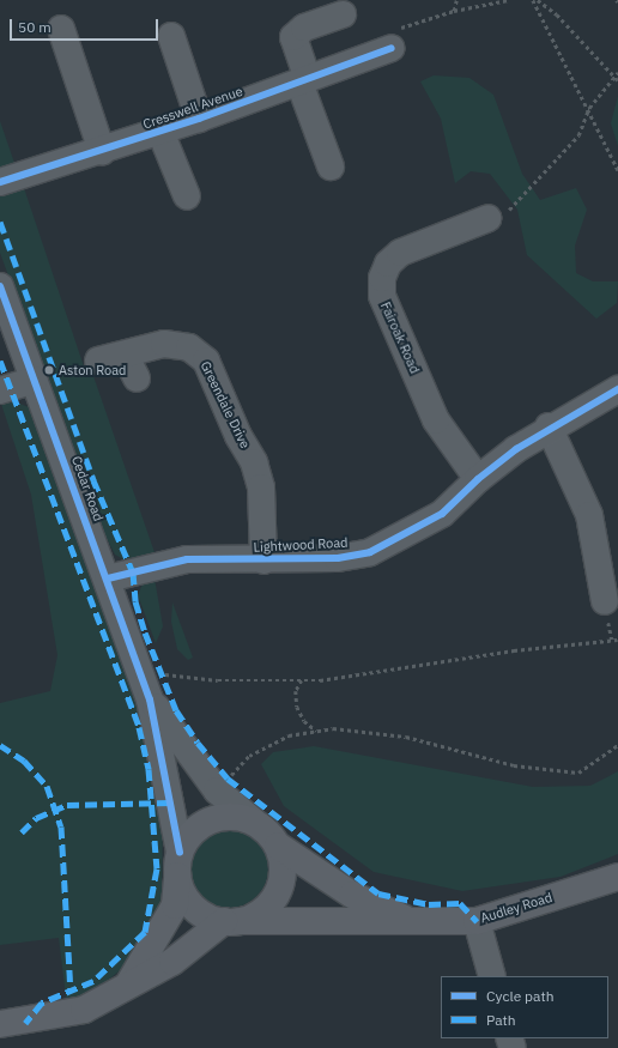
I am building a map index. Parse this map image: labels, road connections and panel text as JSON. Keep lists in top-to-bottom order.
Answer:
{
  "streets": {
    "main road": ["Audley Road"],
    "street": [
      "Cresswell Avenue",
      "Fairoak Road",
      "Greendale Drive",
      "Cedar Road",
      "Lightwood Road"
    ]
  },
  "crossings": [
    ["Fairoak Road", "Lightwood Road"],
    ["Greendale Drive", "Lightwood Road"],
    ["Cedar Road", "Lightwood Road"]
  ],
  "places": ["Aston Road"],
  "legend": ["Cycle path", "Path"],
  "scale_bar": "50 m"
}
